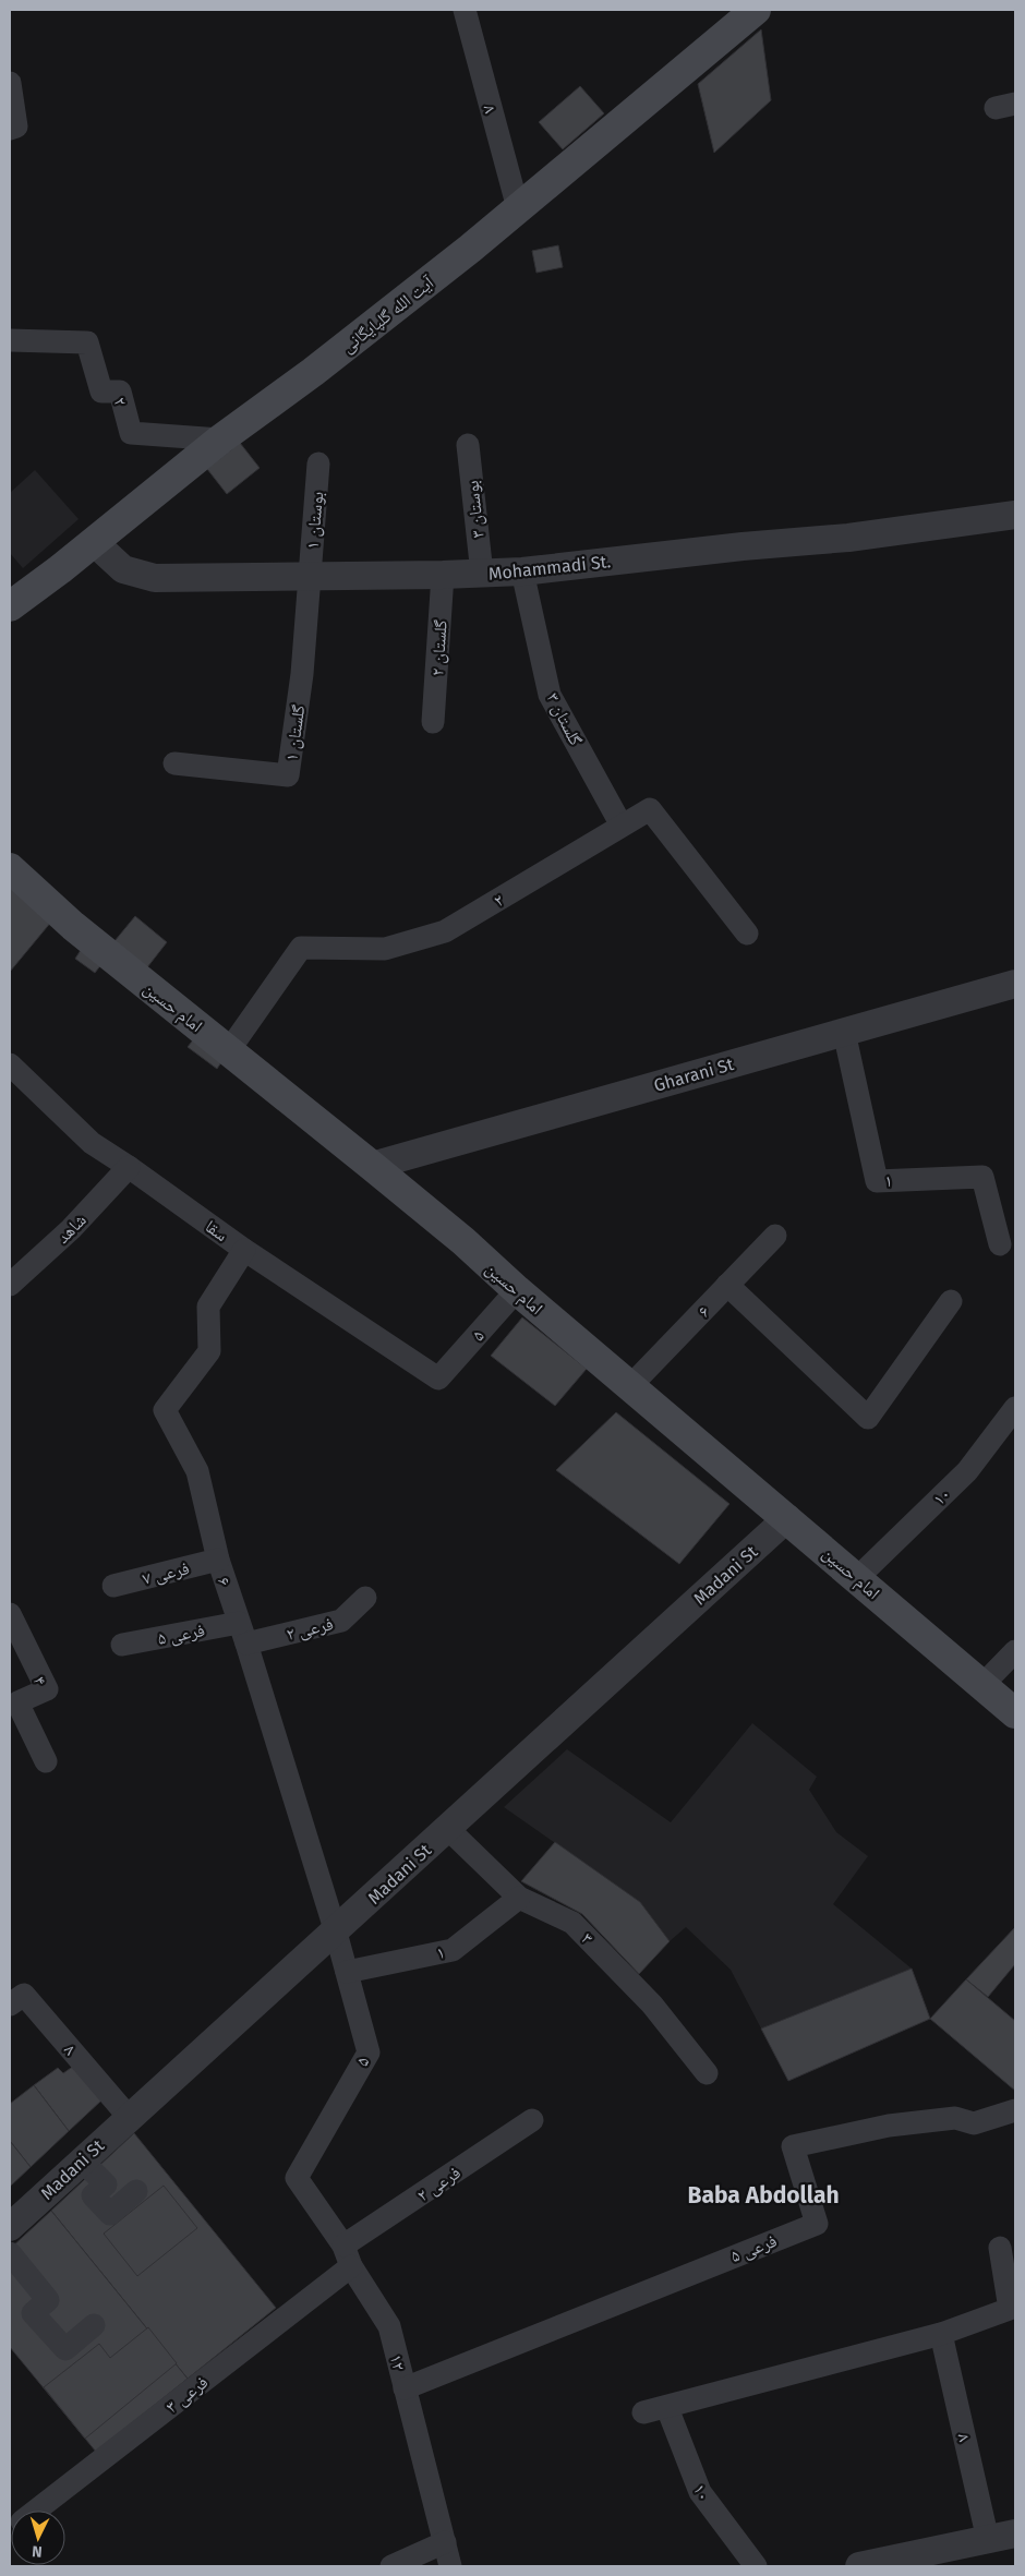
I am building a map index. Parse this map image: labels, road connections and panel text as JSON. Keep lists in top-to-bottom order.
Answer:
{
  "streets": {
    "main road": ["آیت الله گلپایگانی", "امام حسین"],
    "street": [
      "۸",
      "۲",
      "بوستان ۳",
      "بوستان ۱",
      "Mohammadi St.",
      "گلستان ۲",
      "گلستان ۳",
      "گلستان ۱",
      "Gharani St",
      "۱",
      "شاهد",
      "سقا",
      "۶",
      "۵",
      "۱۰",
      "فرعی ۷",
      "Madani St",
      "فرعی ۲",
      "فرعی ۵",
      "۴",
      "۳",
      "۱۲",
      "فرعی ۳"
    ]
  },
  "crossings": [
    ["۸", "آیت الله گلپایگانی"],
    ["۸", "Madani St"],
    ["آیت الله گلپایگانی", "۲"],
    ["آیت الله گلپایگانی", "Mohammadi St."],
    ["۲", "گلستان ۳"],
    ["۲", "امام حسین"],
    ["بوستان ۳", "Mohammadi St."],
    ["بوستان ۱", "Mohammadi St."],
    ["بوستان ۱", "گلستان ۱"],
    ["Mohammadi St.", "گلستان ۲"],
    ["Mohammadi St.", "گلستان ۳"],
    ["Mohammadi St.", "گلستان ۱"],
    ["امام حسین", "Gharani St"],
    ["امام حسین", "۶"],
    ["امام حسین", "۵"],
    ["امام حسین", "۱۰"],
    ["امام حسین", "Madani St"],
    ["Gharani St", "۱"],
    ["۱", "۵"],
    ["۱", "۳"],
    ["شاهد", "سقا"],
    ["سقا", "۶"],
    ["سقا", "۵"],
    ["۶", "۵"],
    ["۶", "فرعی ۷"],
    ["۶", "Madani St"],
    ["۶", "فرعی ۲"],
    ["۶", "فرعی ۵"],
    ["۵", "Madani St"],
    ["۵", "۱۲"],
    ["Madani St", "۳"],
    ["فرعی ۲", "فرعی ۵"],
    ["فرعی ۲", "۱۲"],
    ["فرعی ۲", "فرعی ۳"],
    ["فرعی ۵", "۱۲"],
    ["۱۲", "فرعی ۳"]
  ],
  "districts": ["Baba Abdollah"],
  "north": "bottom"
}
